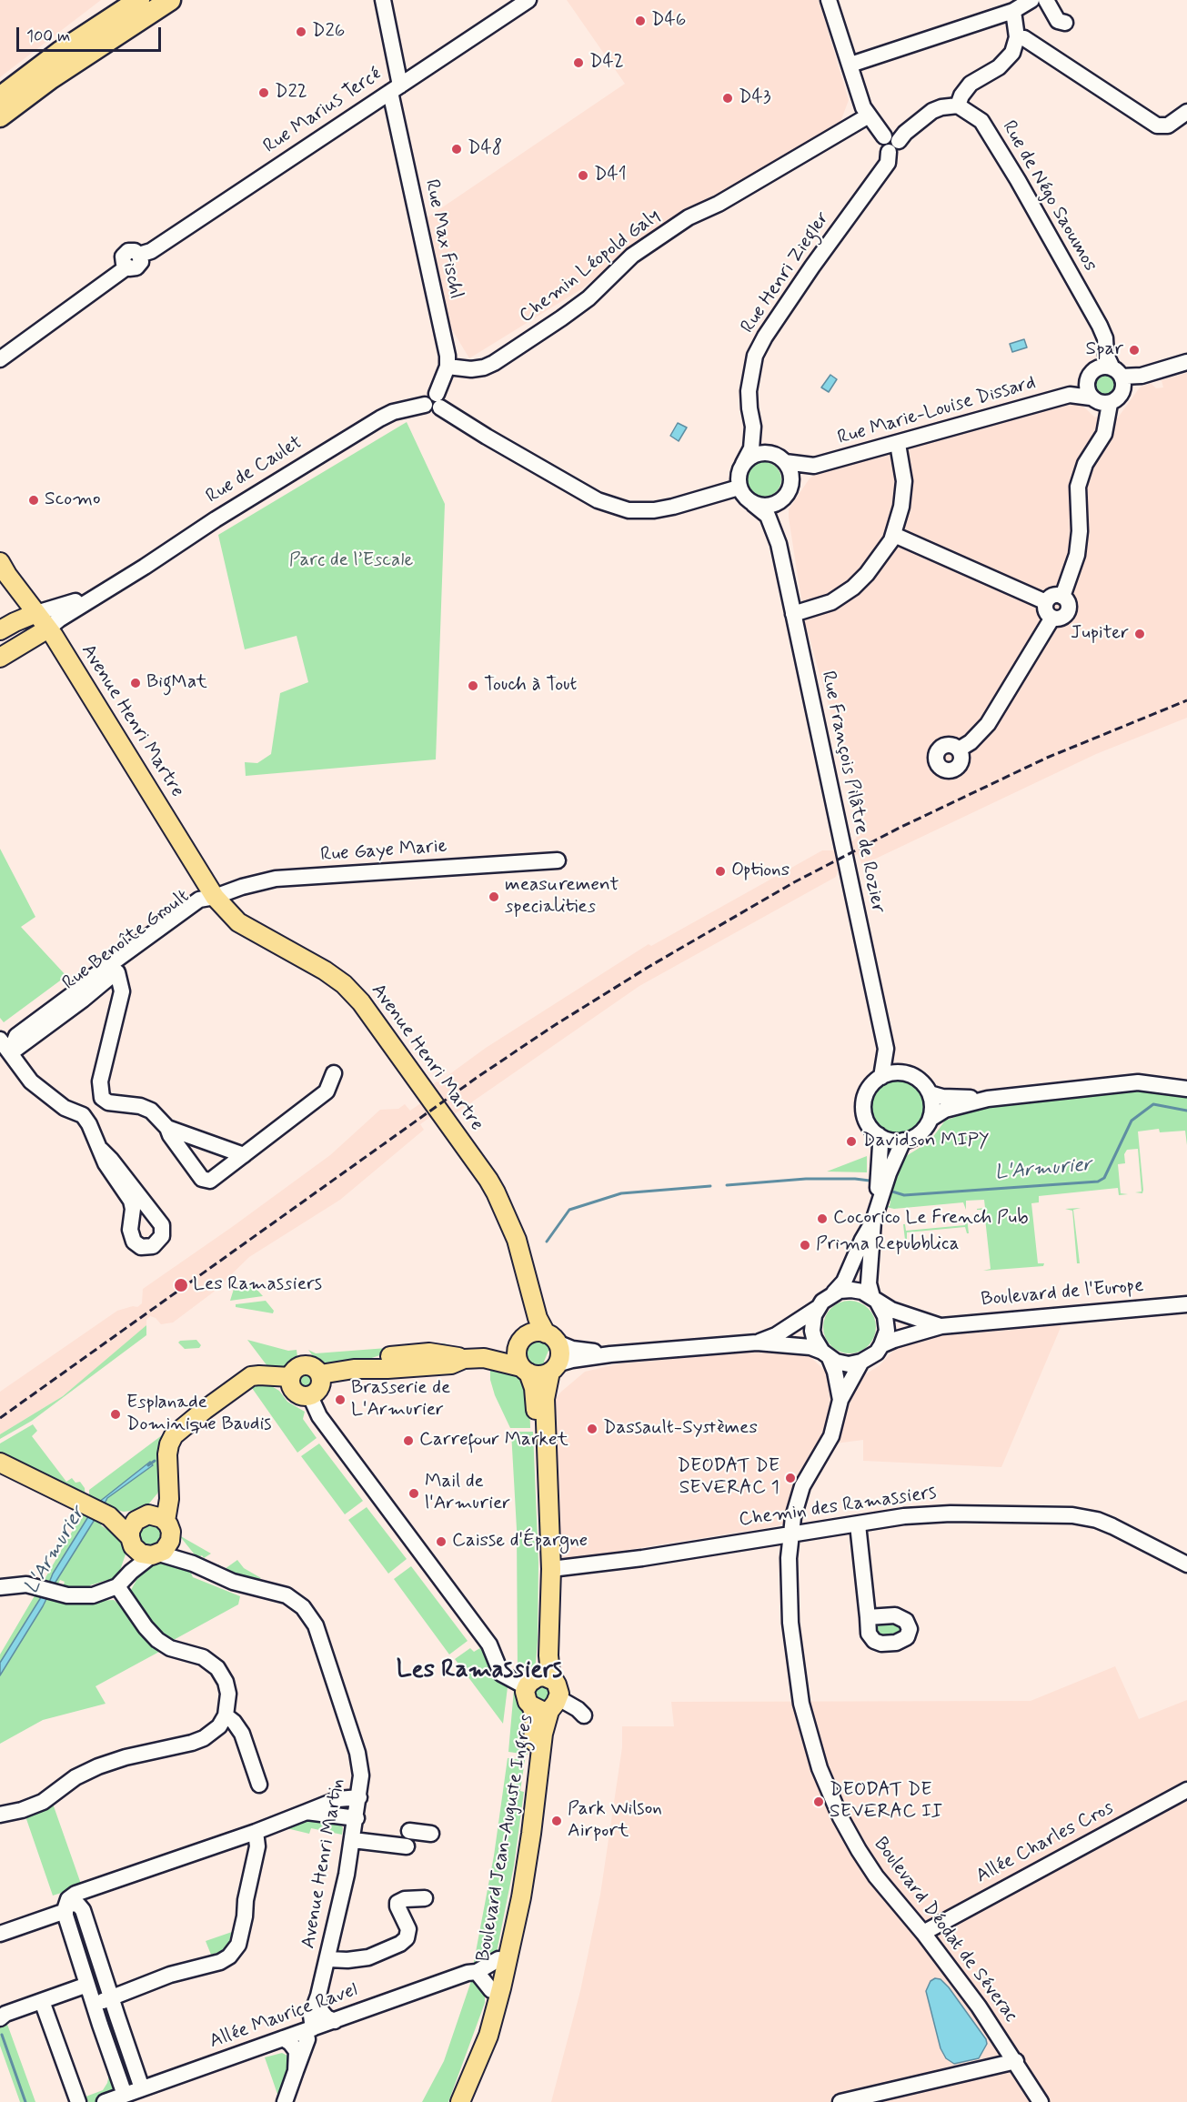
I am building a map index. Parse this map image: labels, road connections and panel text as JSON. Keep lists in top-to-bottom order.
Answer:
{
  "streets": {
    "main road": ["Rue de Caulet", "Avenue Henri Martre", "Boulevard Jean-Auguste Ingres"],
    "street": [
      "Rue Marius Tercé",
      "Rue de Négo Saoumos",
      "Rue Max Fischl",
      "Chemin Léopold Galy",
      "Rue Henri Ziegler",
      "Rue Marie-Louise Dissard",
      "Rue François Pilâtre de Rozier",
      "Rue Gaye Marie",
      "Rue Benoîte Groult",
      "Boulevard de l'Europe",
      "Chemin des Ramassiers",
      "Allée Charles Cros",
      "Avenue Henri Martin",
      "Boulevard Déodat de Séverac",
      "Allée Maurice Ravel"
    ]
  },
  "crossings": [
    ["Rue Marius Tercé", "Rue Max Fischl"],
    ["Rue de Négo Saoumos", "Rue Marie-Louise Dissard"],
    ["Rue Max Fischl", "Chemin Léopold Galy"],
    ["Rue Max Fischl", "Rue de Caulet"],
    ["Rue Henri Ziegler", "Rue Marie-Louise Dissard"],
    ["Rue Henri Ziegler", "Rue François Pilâtre de Rozier"],
    ["Rue Marie-Louise Dissard", "Rue François Pilâtre de Rozier"],
    ["Rue de Caulet", "Avenue Henri Martre"],
    ["Avenue Henri Martre", "Rue Gaye Marie"],
    ["Avenue Henri Martre", "Rue Benoîte Groult"],
    ["Rue Gaye Marie", "Rue Benoîte Groult"],
    ["Boulevard de l'Europe", "Boulevard Déodat de Séverac"],
    ["Chemin des Ramassiers", "Boulevard Déodat de Séverac"],
    ["Boulevard Jean-Auguste Ingres", "Allée Maurice Ravel"],
    ["Allée Charles Cros", "Boulevard Déodat de Séverac"],
    ["Avenue Henri Martin", "Allée Maurice Ravel"]
  ],
  "districts": ["Les Ramassiers"],
  "water": ["L'Armurier"],
  "parks": ["Parc de l’Escale"],
  "places": [
    "D46",
    "D26",
    "D42",
    "D22",
    "D43",
    "D48",
    "D41",
    "Spar",
    "Scomo",
    "Jupiter",
    "BigMat",
    "Touch à Tout",
    "Options",
    "measurement specialities",
    "Davidson MIPY",
    "Cocorico Le French Pub",
    "Prima Repubblica",
    "Les Ramassiers",
    "Brasserie de L'Armurier",
    "Esplanade Dominique Baudis",
    "Dassault-Systèmes",
    "Carrefour Market",
    "DEODAT DE SEVERAC 1",
    "Mail de l'Armurier",
    "Caisse d'Épargne",
    "DEODAT DE SEVERAC II",
    "Park Wilson Airport"
  ],
  "scale_bar": "100 m"
}
